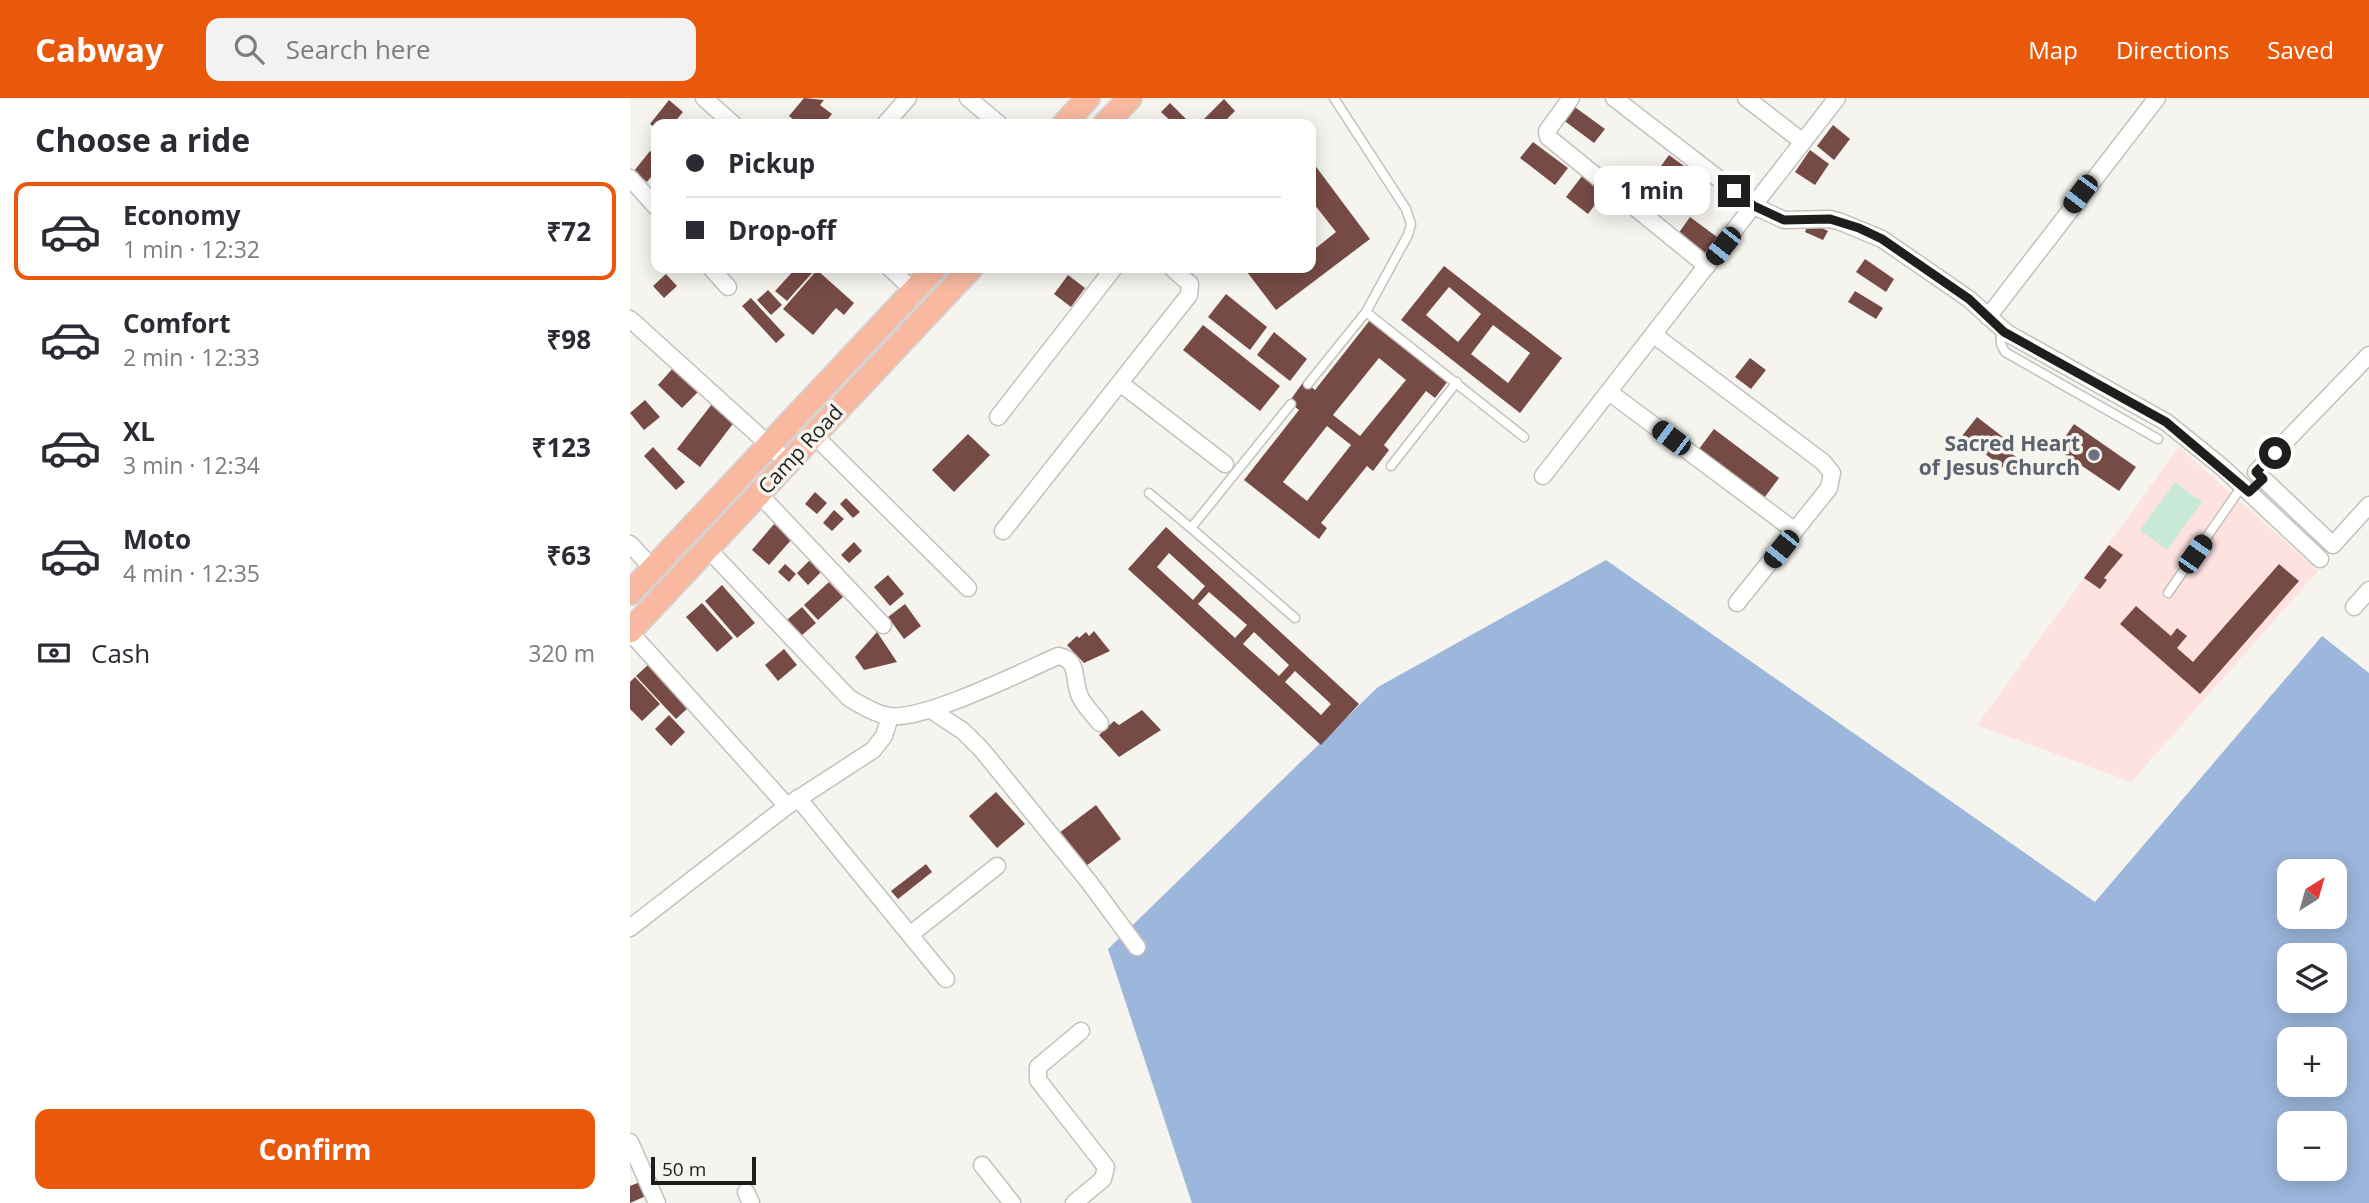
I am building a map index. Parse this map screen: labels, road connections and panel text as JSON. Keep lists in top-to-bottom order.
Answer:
{
  "streets": {
    "main road": ["Camp Road"]
  },
  "places": ["Sacred Heart of Jesus Church"],
  "scale_bar": "50 m",
  "north": "top right",
  "page": {
    "header": "Cabway",
    "search": "Search here",
    "nav": ["Map", "Directions", "Saved"],
    "heading": "Choose a ride",
    "banner": ["Pickup", "Drop-off"],
    "bubble": "1 min",
    "list": [
      {
        "name": "Economy",
        "note": "1 min · 12:32",
        "value": "₹72"
      },
      {
        "name": "Comfort",
        "note": "2 min · 12:33",
        "value": "₹98"
      },
      {
        "name": "XL",
        "note": "3 min · 12:34",
        "value": "₹123"
      },
      {
        "name": "Moto",
        "note": "4 min · 12:35",
        "value": "₹63"
      }
    ],
    "pay": ["Cash", "320 m"],
    "map_buttons": ["+", "−"],
    "buttons": "Confirm",
    "scale": "50 m"
  }
}
